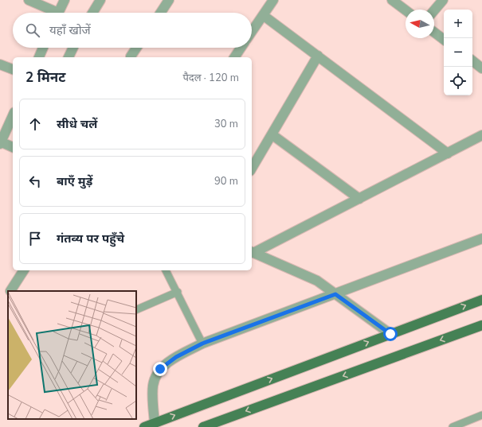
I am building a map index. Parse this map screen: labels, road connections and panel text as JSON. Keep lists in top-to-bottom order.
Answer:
{
  "north": "left",
  "page": {
    "map_buttons": ["+", "−"],
    "search": "यहाँ खोजें",
    "heading": ["2 मिनट", "पैदल · 120 m"],
    "list": [
      ["सीधे चलें", "30 m"],
      ["बाएँ मुड़ें", "90 m"],
      "गंतव्य पर पहुँचे"
    ]
  }
}
